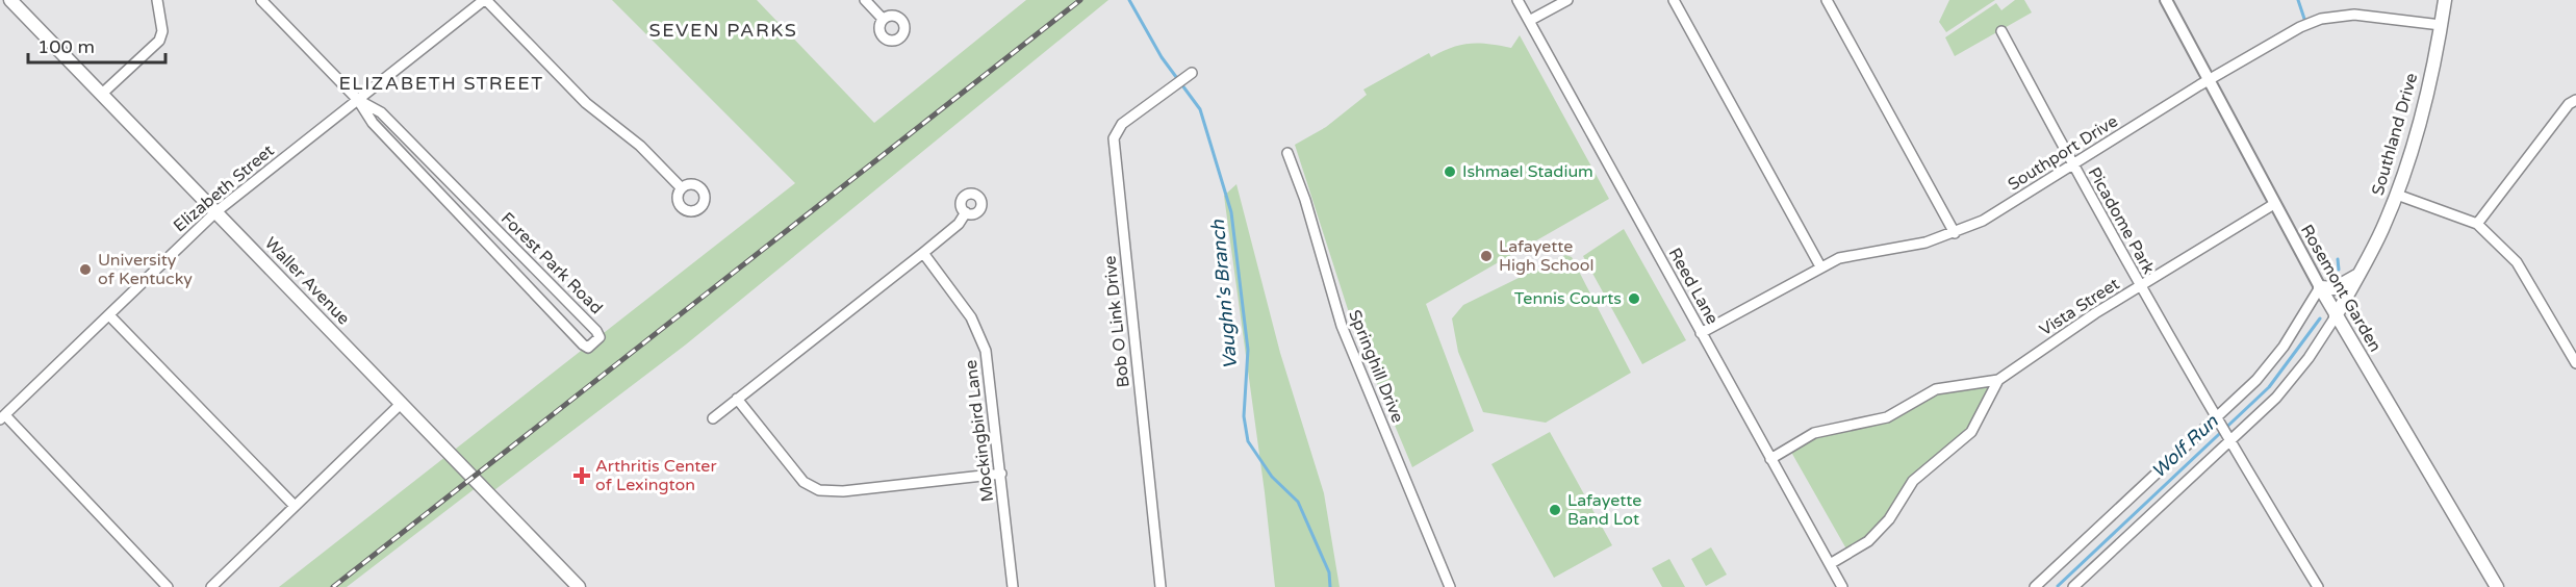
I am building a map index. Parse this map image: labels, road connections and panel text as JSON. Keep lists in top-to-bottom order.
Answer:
{
  "streets": {
    "main road": ["Southland Drive", "Waller Avenue", "Rosemont Garden"],
    "street": [
      "Southport Drive",
      "Elizabeth Street",
      "Picadome Park",
      "Forest Park Road",
      "Reed Lane",
      "Vista Street",
      "Bob O Link Drive",
      "Springhill Drive",
      "Mockingbird Lane"
    ]
  },
  "crossings": [
    ["Southland Drive", "Southport Drive"],
    ["Southland Drive", "Rosemont Garden"],
    ["Southport Drive", "Picadome Park"],
    ["Southport Drive", "Reed Lane"],
    ["Southport Drive", "Rosemont Garden"],
    ["Elizabeth Street", "Forest Park Road"],
    ["Elizabeth Street", "Waller Avenue"],
    ["Picadome Park", "Vista Street"],
    ["Rosemont Garden", "Vista Street"]
  ],
  "districts": ["SEVEN PARKS", "ELIZABETH STREET"],
  "water": ["Vaughn's Branch", "Wolf Run"],
  "places": {
    "other": [
      "Ishmael Stadium",
      "Lafayette High School",
      "University of Kentucky",
      "Tennis Courts",
      "Lafayette Band Lot"
    ],
    "health": ["Arthritis Center of Lexington"]
  },
  "scale_bar": "100 m"
}
